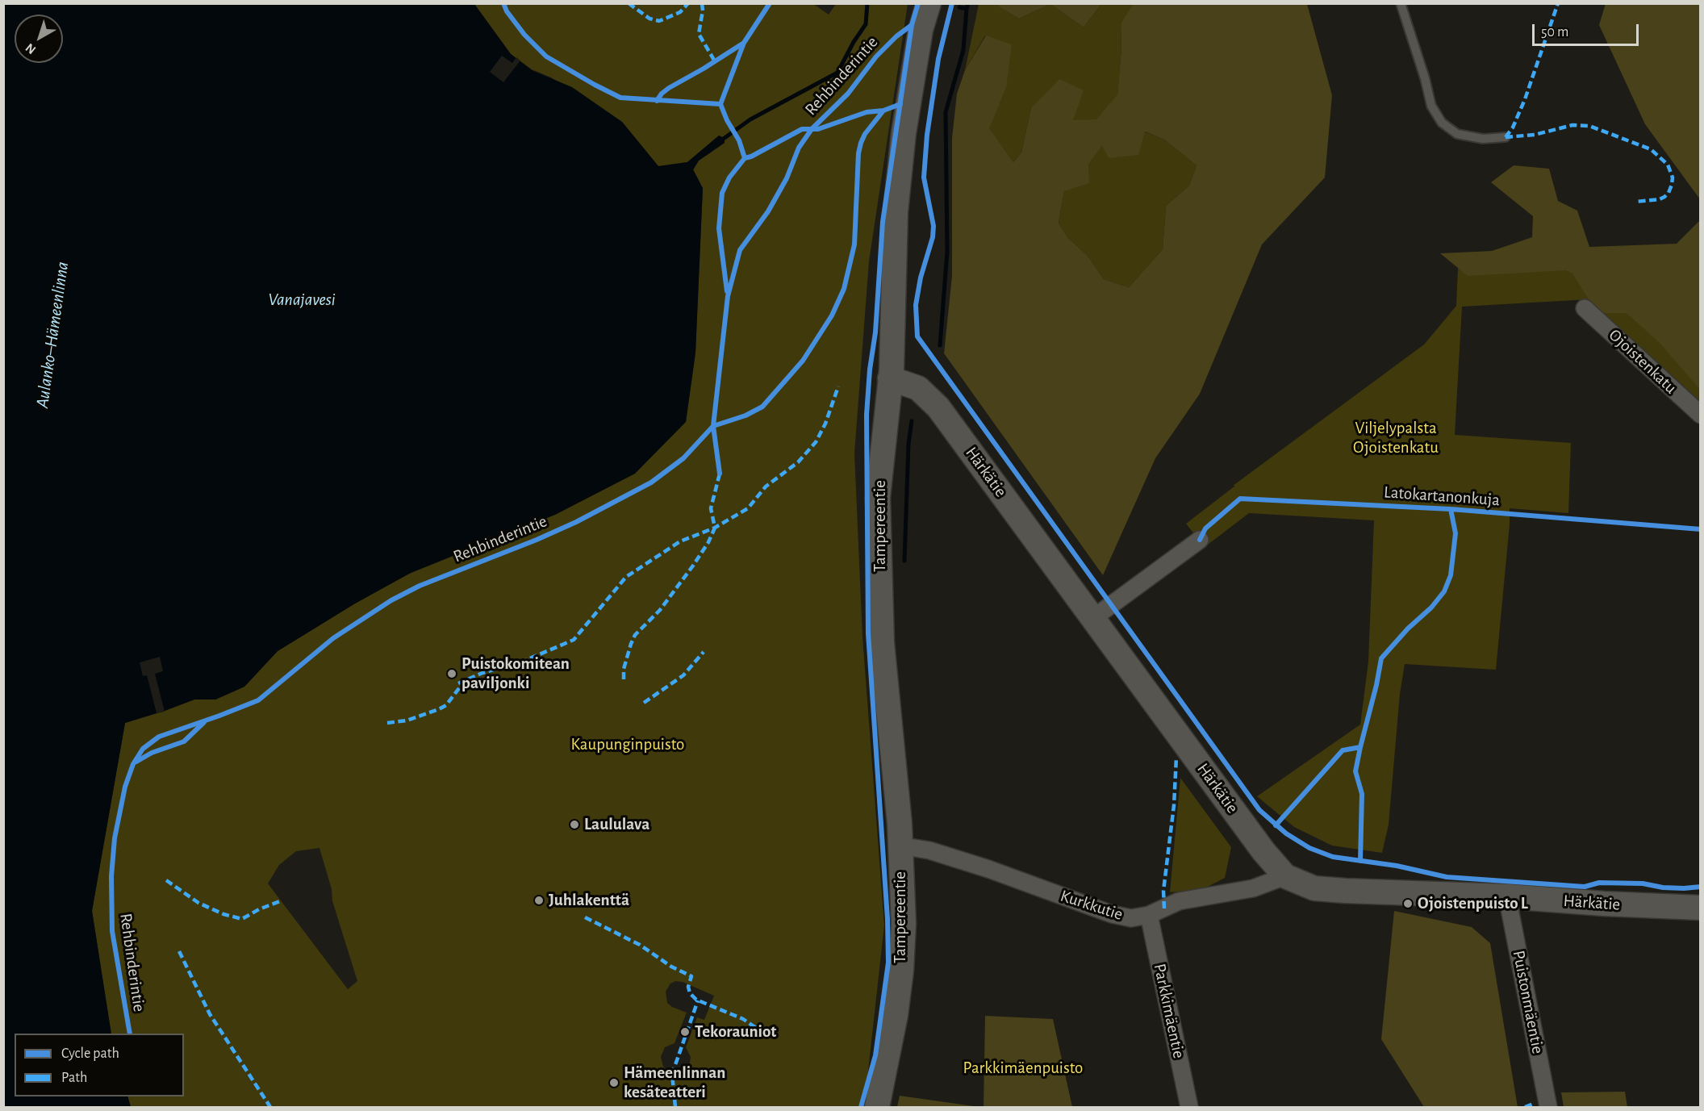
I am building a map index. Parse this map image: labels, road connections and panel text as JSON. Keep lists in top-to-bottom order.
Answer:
{
  "streets": {
    "main road": ["Härkätie", "Tampereentie"],
    "street": [
      "Ojoistenkatu",
      "Kurkkutie",
      "Puistonmäentie",
      "Parkkimäentie"
    ],
    "cycle path": ["Rehbinderintie", "Latokartanonkuja"]
  },
  "crossings": [
    ["Härkätie", "Tampereentie"],
    ["Härkätie", "Kurkkutie"],
    ["Härkätie", "Puistonmäentie"],
    ["Tampereentie", "Kurkkutie"],
    ["Kurkkutie", "Parkkimäentie"]
  ],
  "water": ["Vanajavesi", "Aulanko–Hämeenlinna"],
  "parks": ["Viljelypalsta Ojoistenkatu", "Kaupunginpuisto", "Parkkimäenpuisto"],
  "places": [
    "Puistokomitean paviljonki",
    "Laululava",
    "Juhlakenttä",
    "Ojoistenpuisto L",
    "Tekorauniot",
    "Hämeenlinnan kesäteatteri"
  ],
  "legend": ["Cycle path", "Path"],
  "scale_bar": "50 m",
  "north": "bottom left"
}
